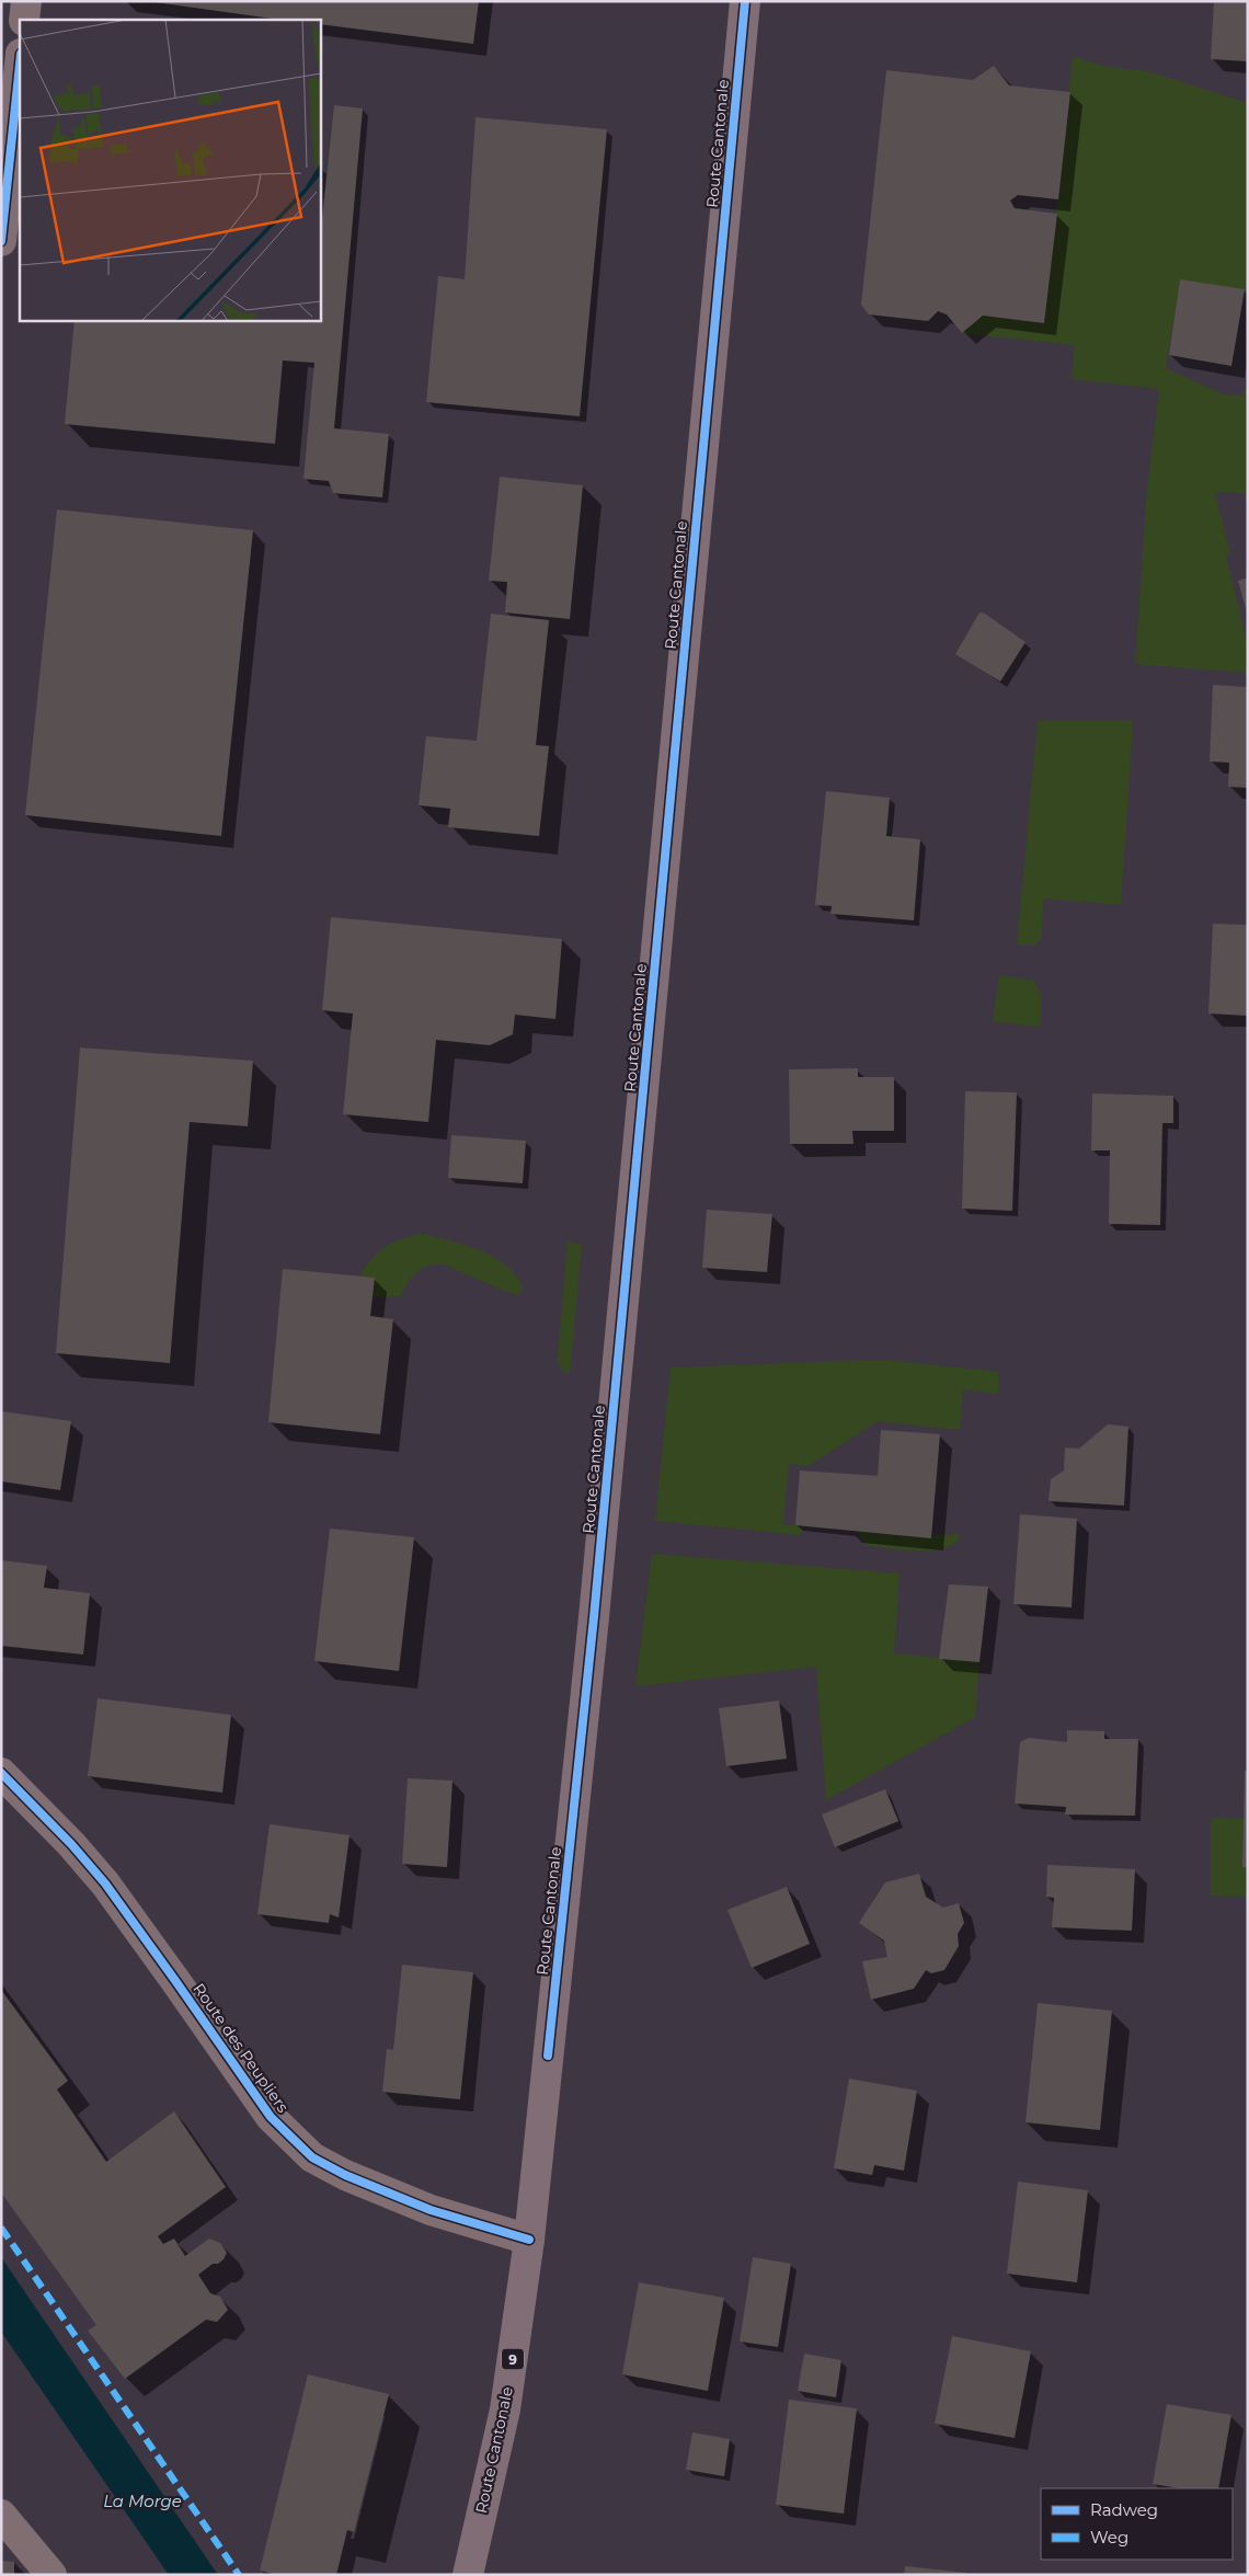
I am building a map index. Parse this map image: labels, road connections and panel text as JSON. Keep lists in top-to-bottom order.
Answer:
{
  "streets": {
    "main road": ["Route Cantonale", "9"],
    "street": ["Route des Peupliers"]
  },
  "crossings": [
    ["Route Cantonale", "Route des Peupliers"]
  ],
  "water": ["La Morge"],
  "legend": ["Radweg", "Weg"]
}
